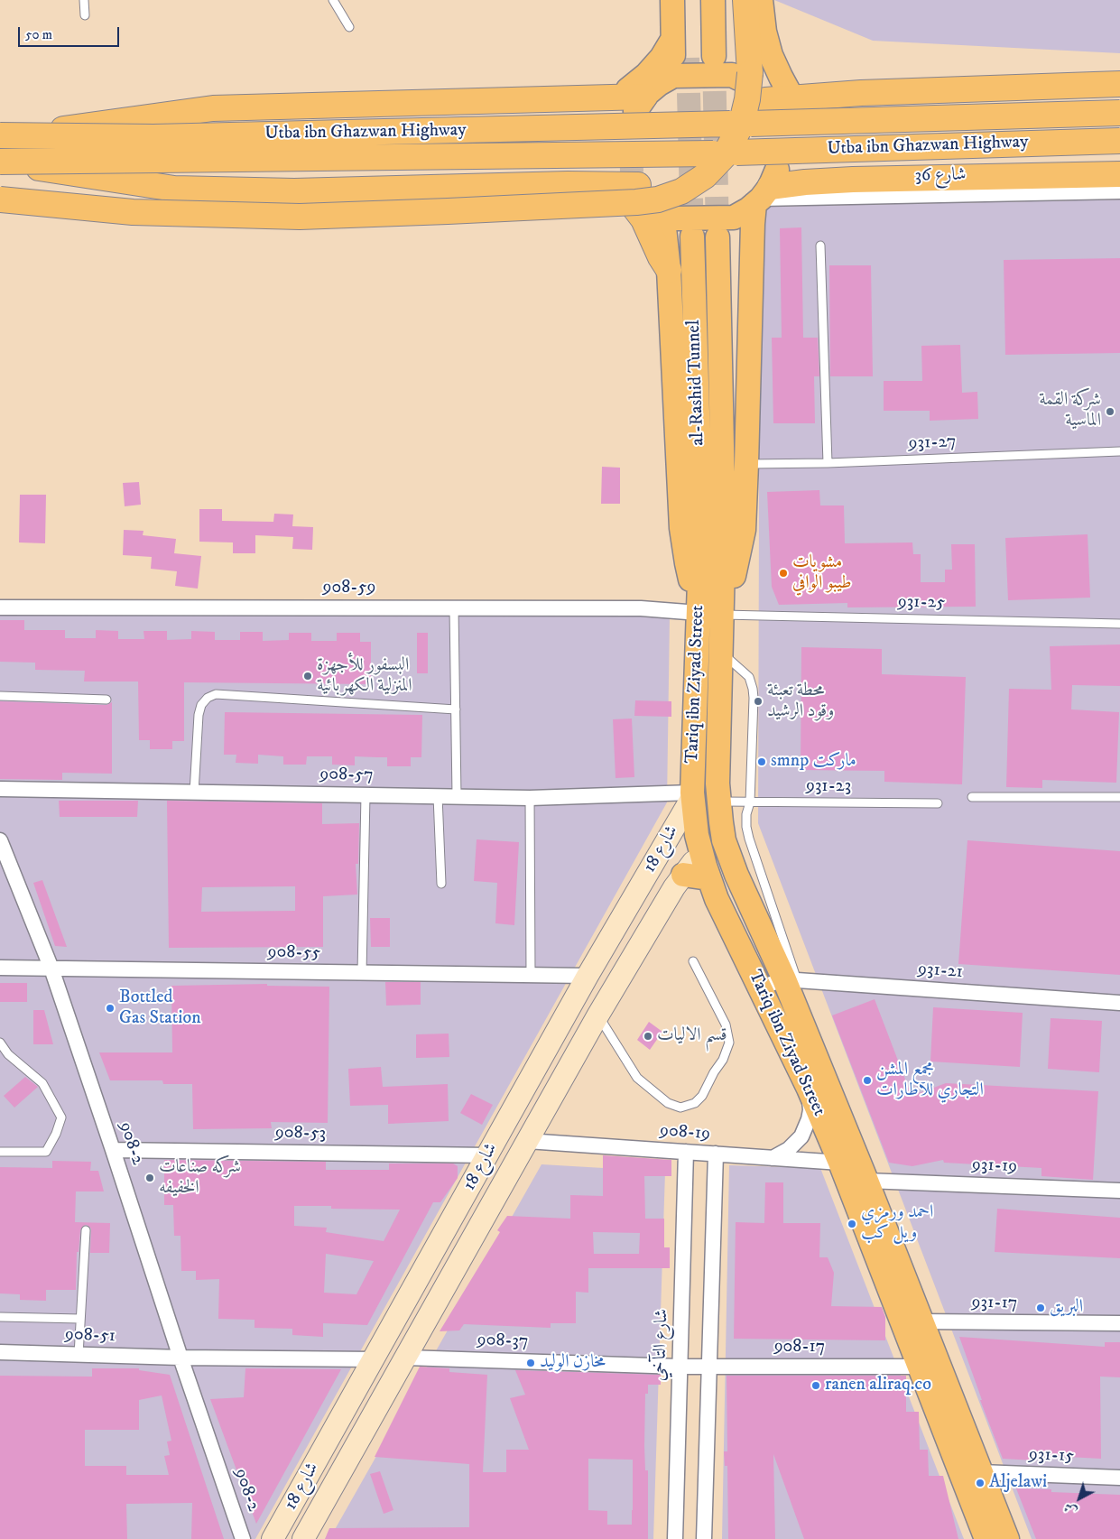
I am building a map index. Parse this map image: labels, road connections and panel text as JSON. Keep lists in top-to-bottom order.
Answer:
{
  "streets": {
    "highway": ["Utba ibn Ghazwan Highway"],
    "main road": ["al-Rashid Tunnel", "Tariq ibn Ziyad Street"],
    "street": [
      "شارع 36",
      "908-59",
      "908-57",
      "شارع 18",
      "908-55",
      "931-21",
      "908-19",
      "908-53",
      "908-2",
      "931-19",
      "931-17",
      "908-51",
      "908-37",
      "شارع التآخي",
      "908-17",
      "931-15"
    ],
    "lane": ["931-27", "931-25", "931-23"]
  },
  "crossings": [
    ["al-Rashid Tunnel", "Tariq ibn Ziyad Street"],
    ["908-59", "Tariq ibn Ziyad Street"],
    ["931-25", "Tariq ibn Ziyad Street"],
    ["Tariq ibn Ziyad Street", "908-57"],
    ["Tariq ibn Ziyad Street", "931-23"],
    ["Tariq ibn Ziyad Street", "شارع 18"],
    ["Tariq ibn Ziyad Street", "931-21"],
    ["Tariq ibn Ziyad Street", "908-19"],
    ["Tariq ibn Ziyad Street", "931-19"],
    ["Tariq ibn Ziyad Street", "931-17"],
    ["Tariq ibn Ziyad Street", "908-17"],
    ["Tariq ibn Ziyad Street", "931-15"],
    ["908-57", "شارع 18"],
    ["شارع 18", "908-55"],
    ["شارع 18", "908-19"],
    ["شارع 18", "908-53"],
    ["شارع 18", "908-37"],
    ["908-55", "908-2"],
    ["908-19", "شارع التآخي"],
    ["908-53", "908-2"],
    ["908-2", "908-51"],
    ["908-37", "شارع التآخي"],
    ["908-37", "908-17"],
    ["شارع التآخي", "908-17"]
  ],
  "places": [
    "شركة القمة الماسية",
    "مشويات طيبو الوافي",
    "البسفور للأجهزة المنزلية الكهربائية",
    "محطة تعبئة وقود الرشيد",
    "smnp ماركت",
    "Bottled Gas Station",
    "قسم الاليات",
    "مجمع المشن التجاري للاطارات",
    "شركه صناعات الخفيفه",
    "احمد ورمزي ويل كب",
    "البريق",
    "مخازن الوليد",
    "ranen aliraq.co",
    "Aljelawi"
  ],
  "scale_bar": "50 m",
  "north": "bottom left"
}
